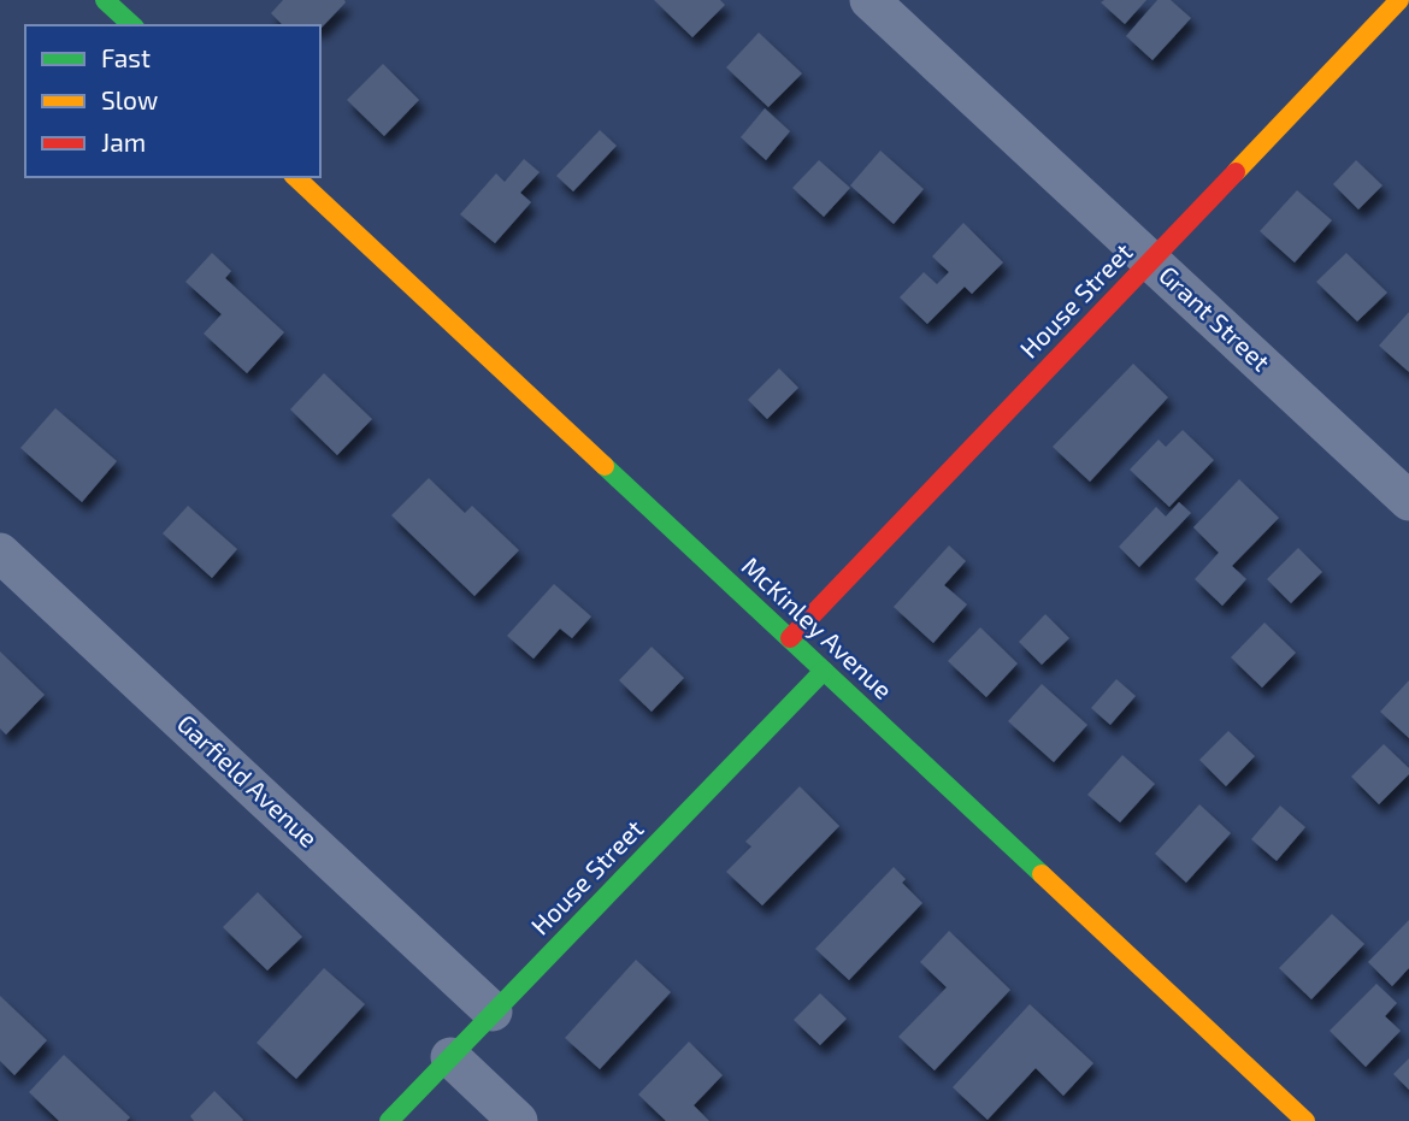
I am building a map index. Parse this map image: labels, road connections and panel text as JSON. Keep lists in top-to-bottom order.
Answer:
{
  "streets": {
    "street": [
      "House Street",
      "Grant Street",
      "McKinley Avenue",
      "Garfield Avenue"
    ]
  },
  "crossings": [
    ["House Street", "Grant Street"],
    ["House Street", "McKinley Avenue"],
    ["House Street", "Garfield Avenue"]
  ],
  "legend": ["Fast", "Slow", "Jam"]
}
